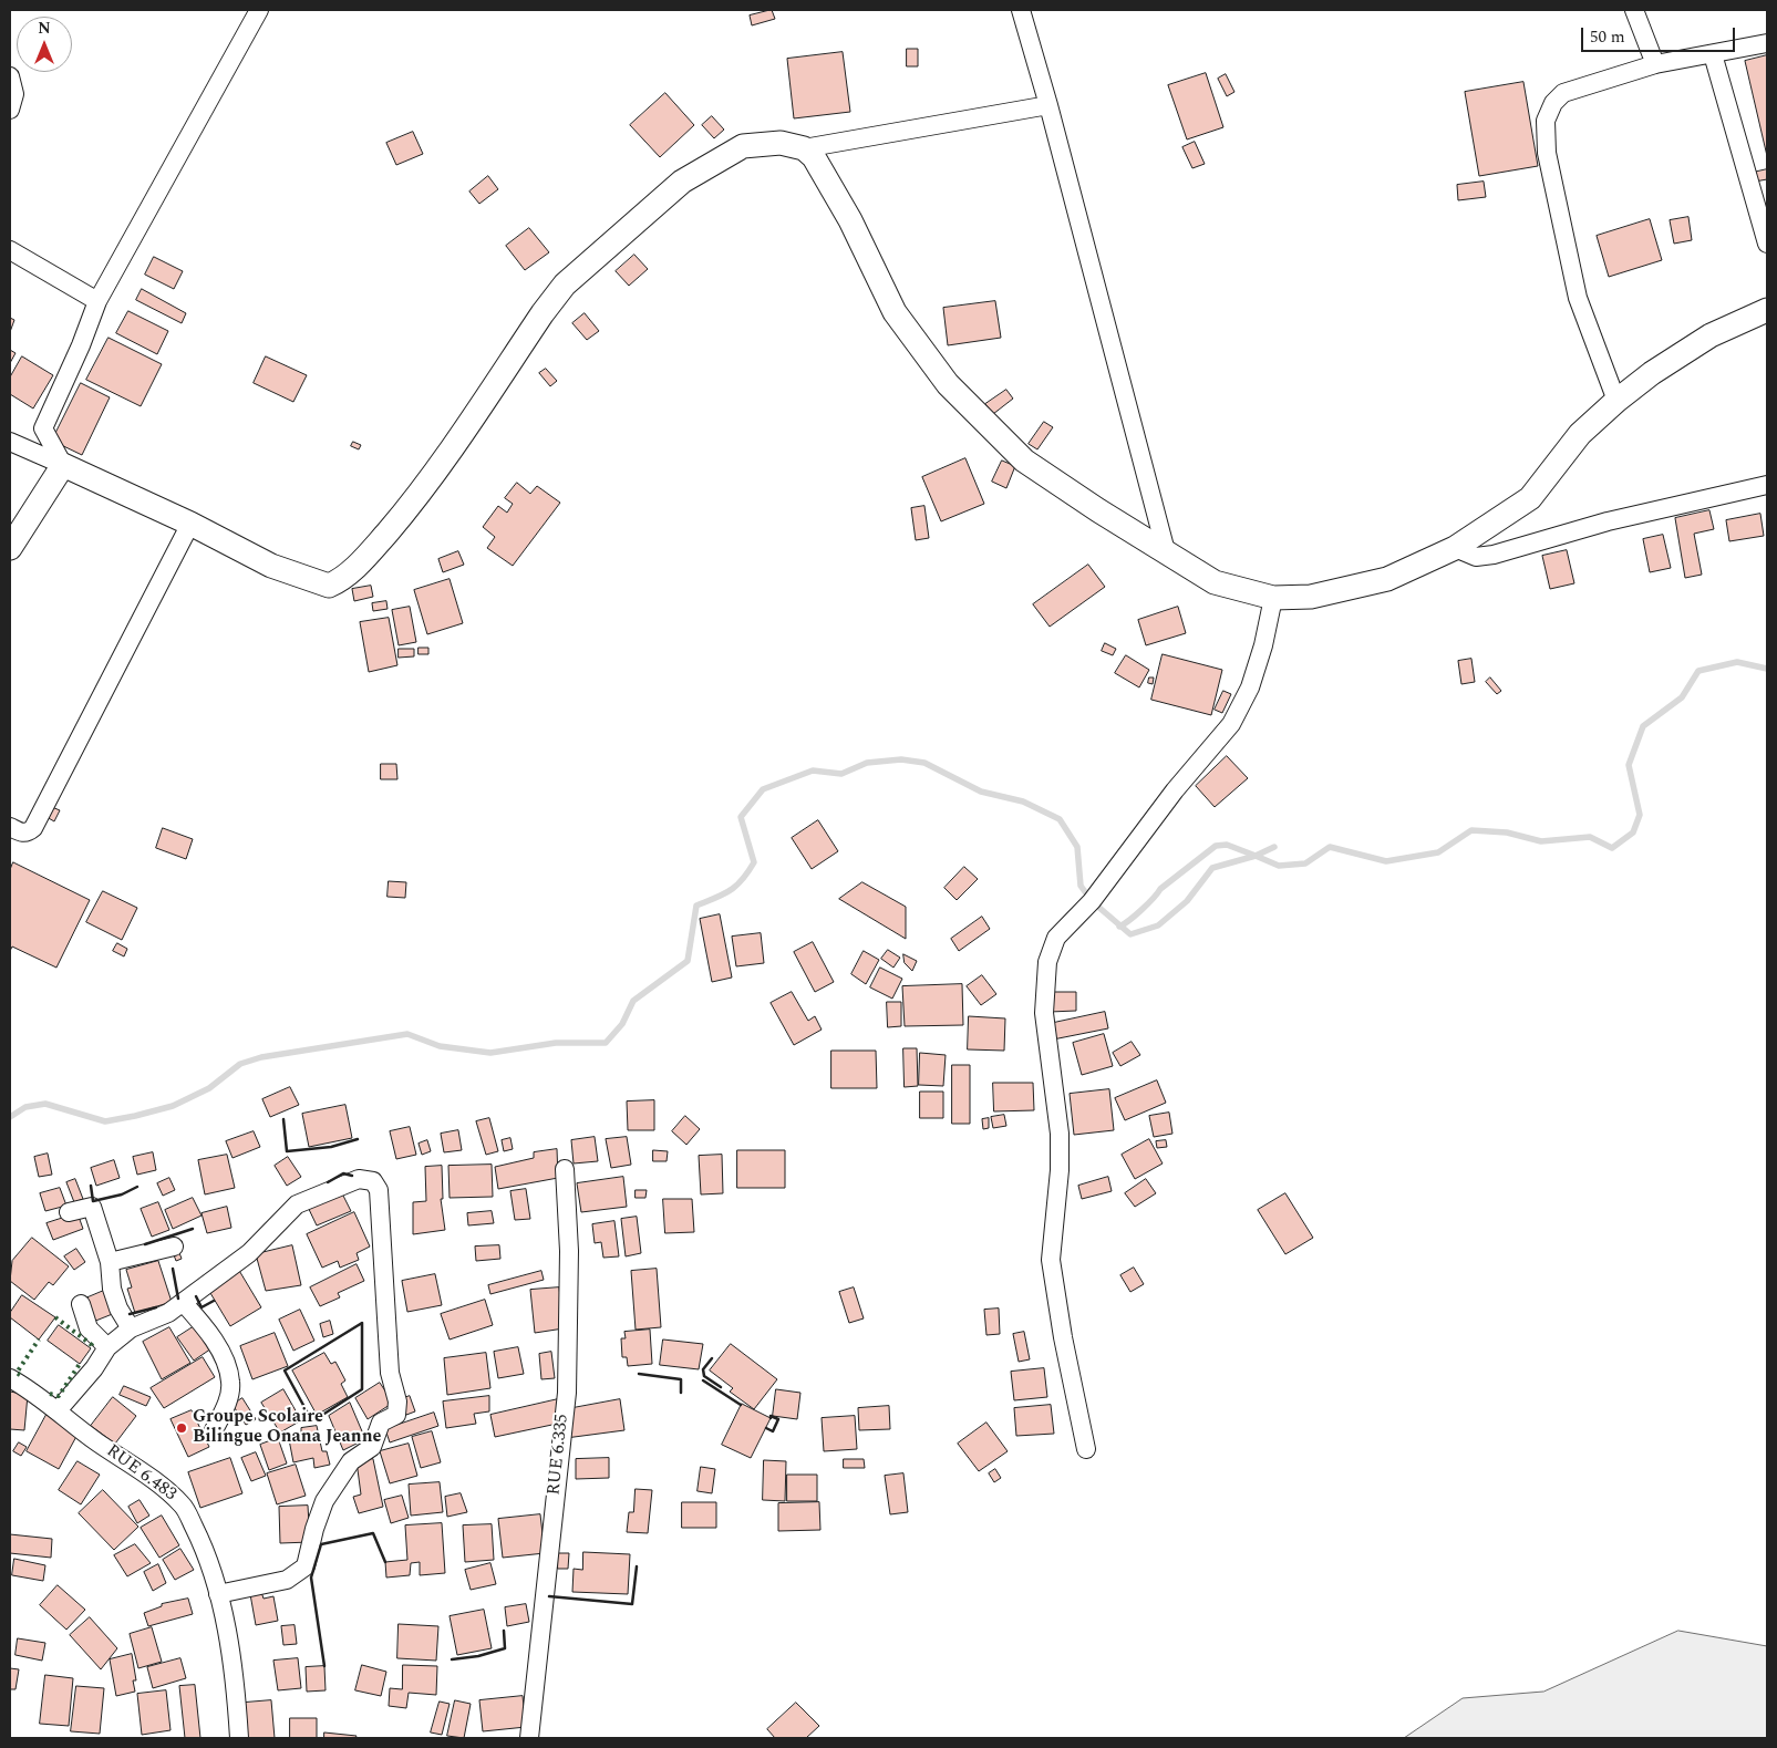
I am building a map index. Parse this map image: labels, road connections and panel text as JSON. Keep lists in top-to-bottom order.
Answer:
{
  "streets": {
    "street": ["RUE 6.335", "RUE 6.483"]
  },
  "places": ["Groupe Scolaire Bilingue Onana Jeanne"],
  "scale_bar": "50 m",
  "north": "top"
}
